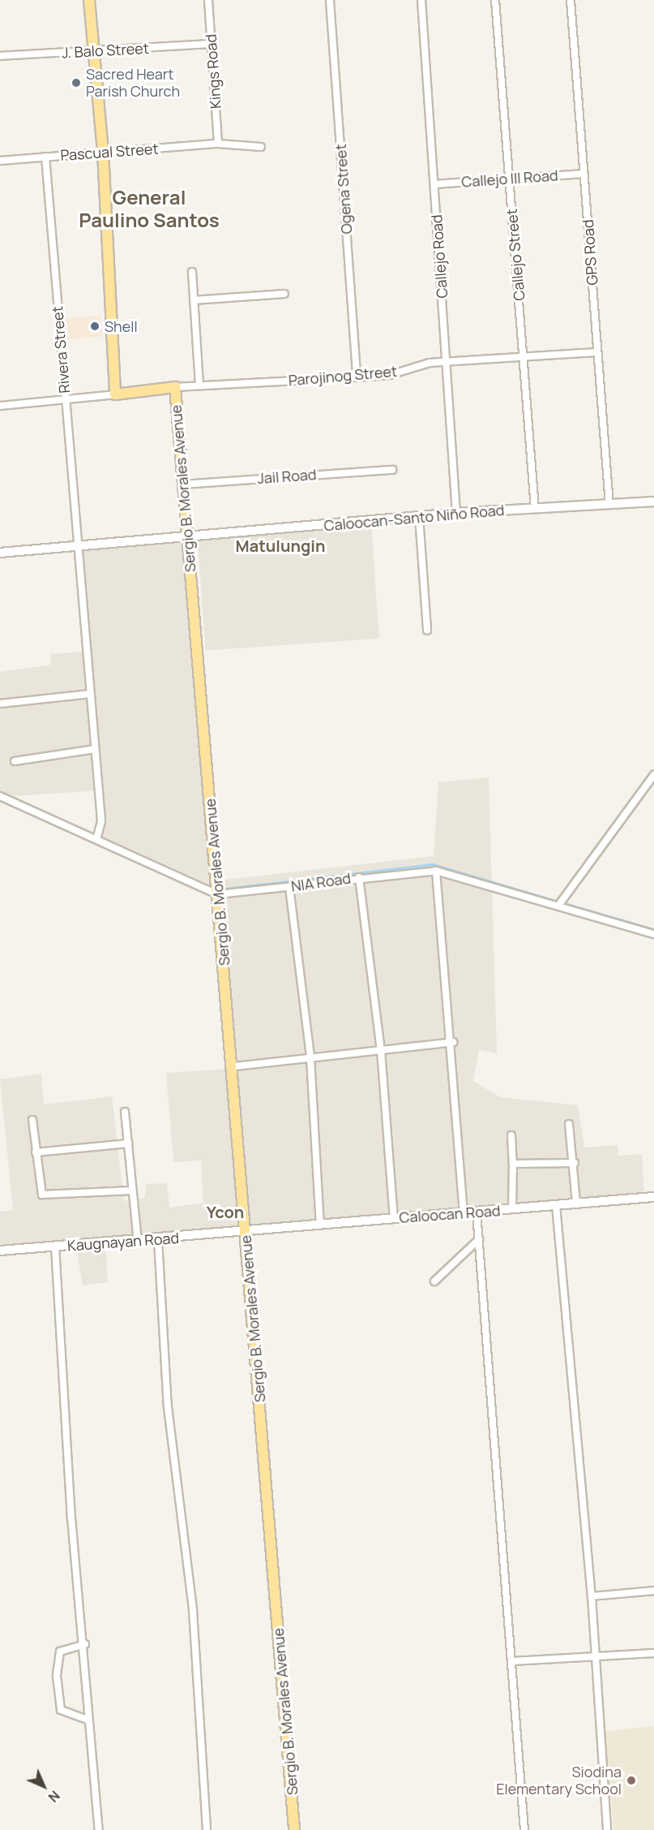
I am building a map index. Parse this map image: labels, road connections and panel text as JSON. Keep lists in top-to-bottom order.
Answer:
{
  "streets": {
    "main road": ["Sergio B. Morales Avenue"],
    "street": [
      "J. Balo Street",
      "Kings Road",
      "Pascual Street",
      "Callejo III Road",
      "Ogena Street",
      "GPS Road",
      "Callejo Street",
      "Callejo Road",
      "Rivera Street",
      "Parojinog Street",
      "Jail Road",
      "Caloocan-Santo Niño Road",
      "NIA Road",
      "Caloocan Road",
      "Kaugnayan Road"
    ]
  },
  "crossings": [
    ["J. Balo Street", "Kings Road"],
    ["Kings Road", "Pascual Street"],
    ["Pascual Street", "Rivera Street"],
    ["Callejo III Road", "GPS Road"],
    ["Callejo III Road", "Callejo Street"],
    ["Callejo III Road", "Callejo Road"],
    ["Ogena Street", "Parojinog Street"],
    ["GPS Road", "Parojinog Street"],
    ["GPS Road", "Caloocan-Santo Niño Road"],
    ["Callejo Street", "Parojinog Street"],
    ["Callejo Street", "Caloocan-Santo Niño Road"],
    ["Callejo Road", "Parojinog Street"],
    ["Callejo Road", "Caloocan-Santo Niño Road"],
    ["Rivera Street", "Caloocan-Santo Niño Road"],
    ["Parojinog Street", "Sergio B. Morales Avenue"],
    ["Jail Road", "Sergio B. Morales Avenue"],
    ["Sergio B. Morales Avenue", "Caloocan-Santo Niño Road"],
    ["Sergio B. Morales Avenue", "NIA Road"],
    ["Sergio B. Morales Avenue", "Caloocan Road"],
    ["Sergio B. Morales Avenue", "Kaugnayan Road"],
    ["Caloocan Road", "Kaugnayan Road"]
  ],
  "districts": ["General Paulino Santos", "Matulungin", "Ycon"],
  "places": ["Sacred Heart Parish Church", "Shell", "Siodina Elementary School"],
  "north": "bottom right"
}
